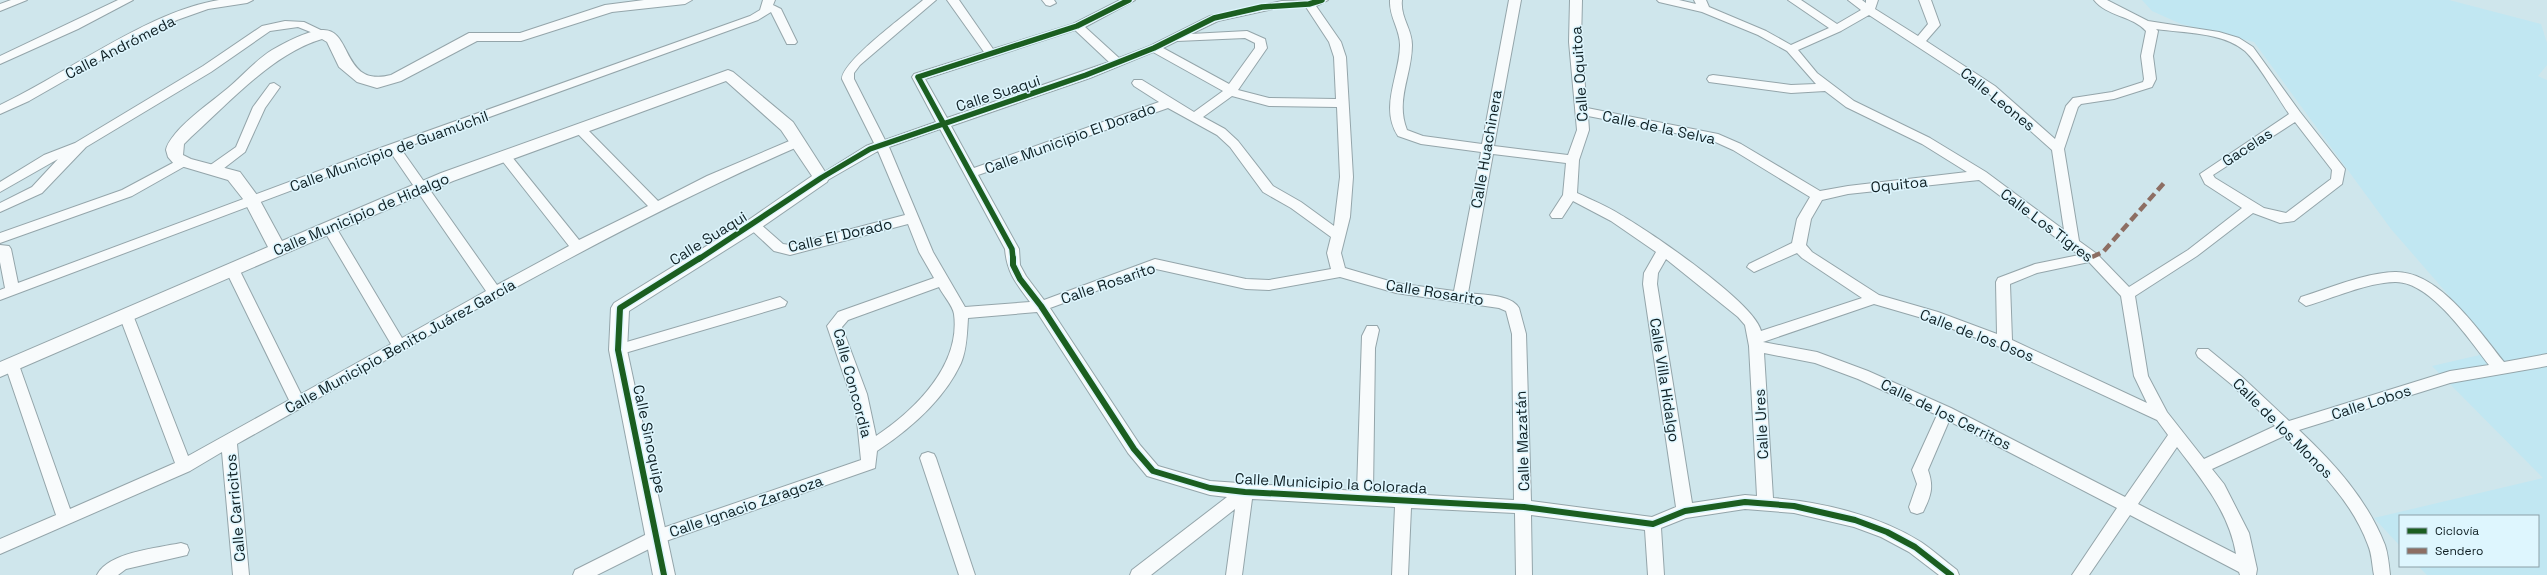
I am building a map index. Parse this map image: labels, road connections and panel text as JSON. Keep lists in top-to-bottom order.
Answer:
{
  "streets": {
    "street": [
      "Calle Andrómeda",
      "Calle Oquitoa",
      "Calle Suaqui",
      "Calle Leones",
      "Calle de la Selva",
      "Calle Municipio El Dorado",
      "Gacelas",
      "Calle Huachinera",
      "Calle Municipio de Guamúchil",
      "Oquitoa",
      "Calle Municipio de Hidalgo",
      "Calle Los Tigres",
      "Calle El Dorado",
      "Calle Rosarito",
      "Calle de los Osos",
      "Calle Municipio Benito Juárez García",
      "Calle Villa Hidalgo",
      "Calle Concordia",
      "Calle Lobos",
      "Calle de los Cerritos",
      "Calle Ures",
      "Calle de los Monos",
      "Calle Sinoquipe",
      "Calle Mazatán",
      "Calle Municipio la Colorada",
      "Calle Ignacio Zaragoza",
      "Calle Carricitos"
    ]
  },
  "crossings": [
    ["Calle Oquitoa", "Calle de la Selva"],
    ["Calle Suaqui", "Calle El Dorado"],
    ["Calle Suaqui", "Calle Sinoquipe"],
    ["Calle Suaqui", "Calle Municipio la Colorada"],
    ["Calle de la Selva", "Oquitoa"],
    ["Calle Municipio El Dorado", "Calle Municipio la Colorada"],
    ["Calle Huachinera", "Calle Rosarito"],
    ["Oquitoa", "Calle Los Tigres"],
    ["Calle Municipio de Hidalgo", "Calle Municipio Benito Juárez García"],
    ["Calle Rosarito", "Calle Mazatán"],
    ["Calle Rosarito", "Calle Municipio la Colorada"],
    ["Calle Rosarito", "Calle Ignacio Zaragoza"],
    ["Calle Municipio Benito Juárez García", "Calle Carricitos"],
    ["Calle Villa Hidalgo", "Calle Municipio la Colorada"],
    ["Calle Concordia", "Calle Ignacio Zaragoza"],
    ["Calle Lobos", "Calle de los Monos"],
    ["Calle de los Cerritos", "Calle Ures"],
    ["Calle Ures", "Calle Municipio la Colorada"],
    ["Calle Sinoquipe", "Calle Ignacio Zaragoza"],
    ["Calle Mazatán", "Calle Municipio la Colorada"]
  ],
  "legend": ["Ciclovía", "Sendero"]
}
